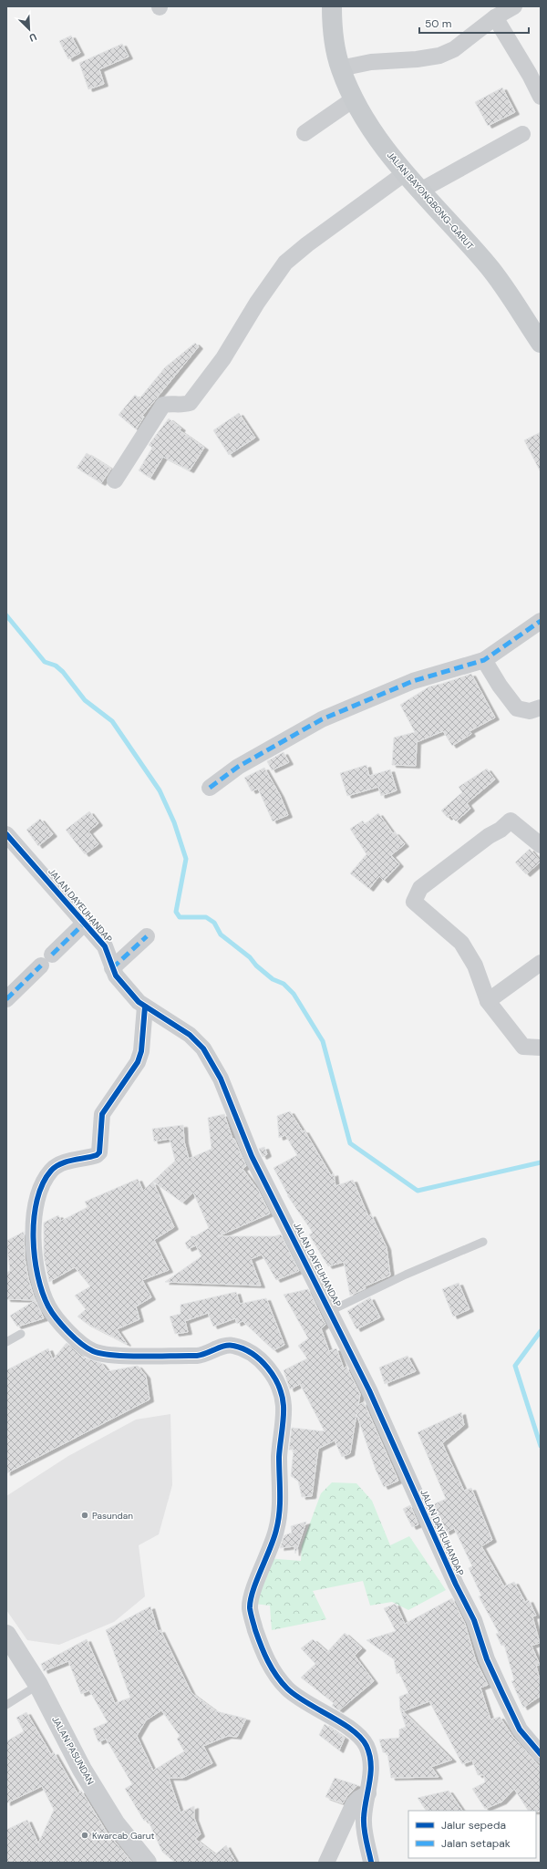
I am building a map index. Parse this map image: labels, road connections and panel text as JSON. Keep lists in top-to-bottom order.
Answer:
{
  "streets": {
    "main road": ["JALAN BAYONGBONG-GARUT"],
    "street": ["JALAN DAYEUHANDAP", "JALAN PASUNDAN"]
  },
  "places": ["Pasundan", "Kwarcab Garut"],
  "legend": ["Jalur sepeda", "Jalan setapak"],
  "scale_bar": "50 m",
  "north": "bottom right"
}
